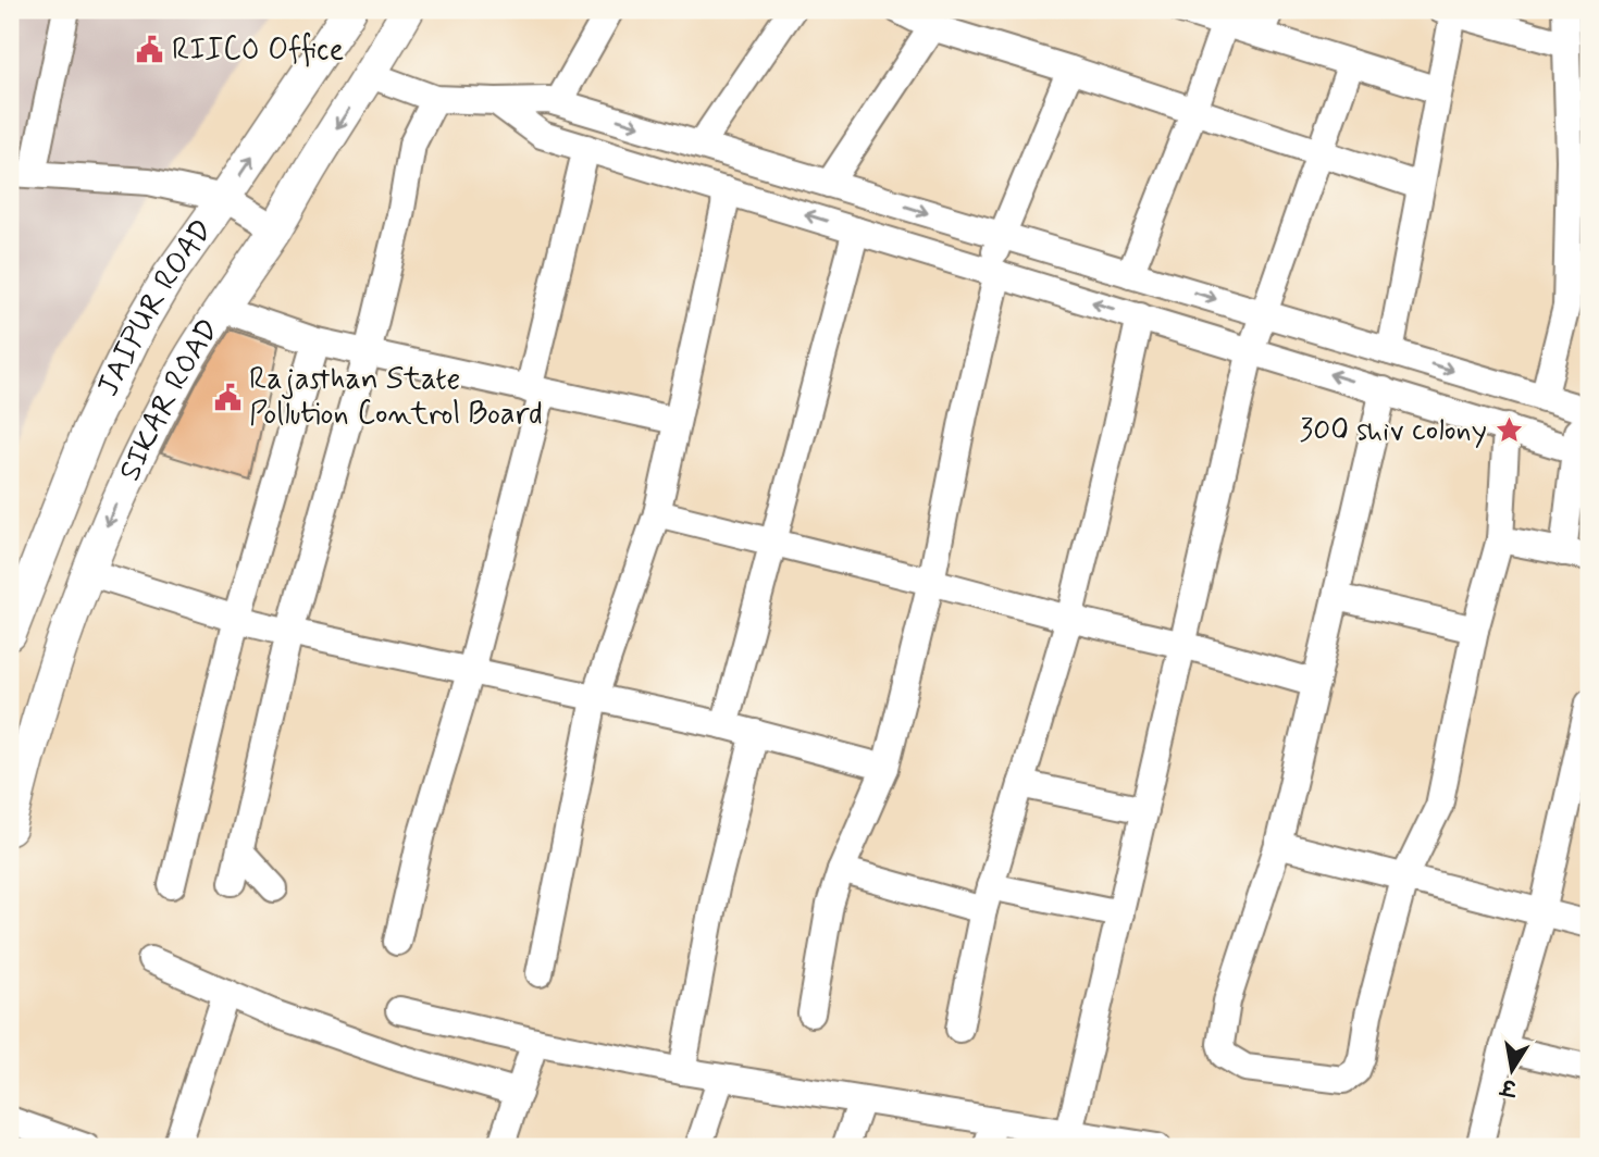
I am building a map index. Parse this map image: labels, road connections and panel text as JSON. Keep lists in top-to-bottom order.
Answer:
{
  "streets": {
    "main road": ["JAIPUR ROAD", "SIKAR ROAD"]
  },
  "one_way": ["SIKAR ROAD"],
  "places": {
    "public building": ["RIICO Office", "Rajasthan State Pollution Control Board"],
    "place": ["300 shiv colony"]
  },
  "north": "bottom"
}
